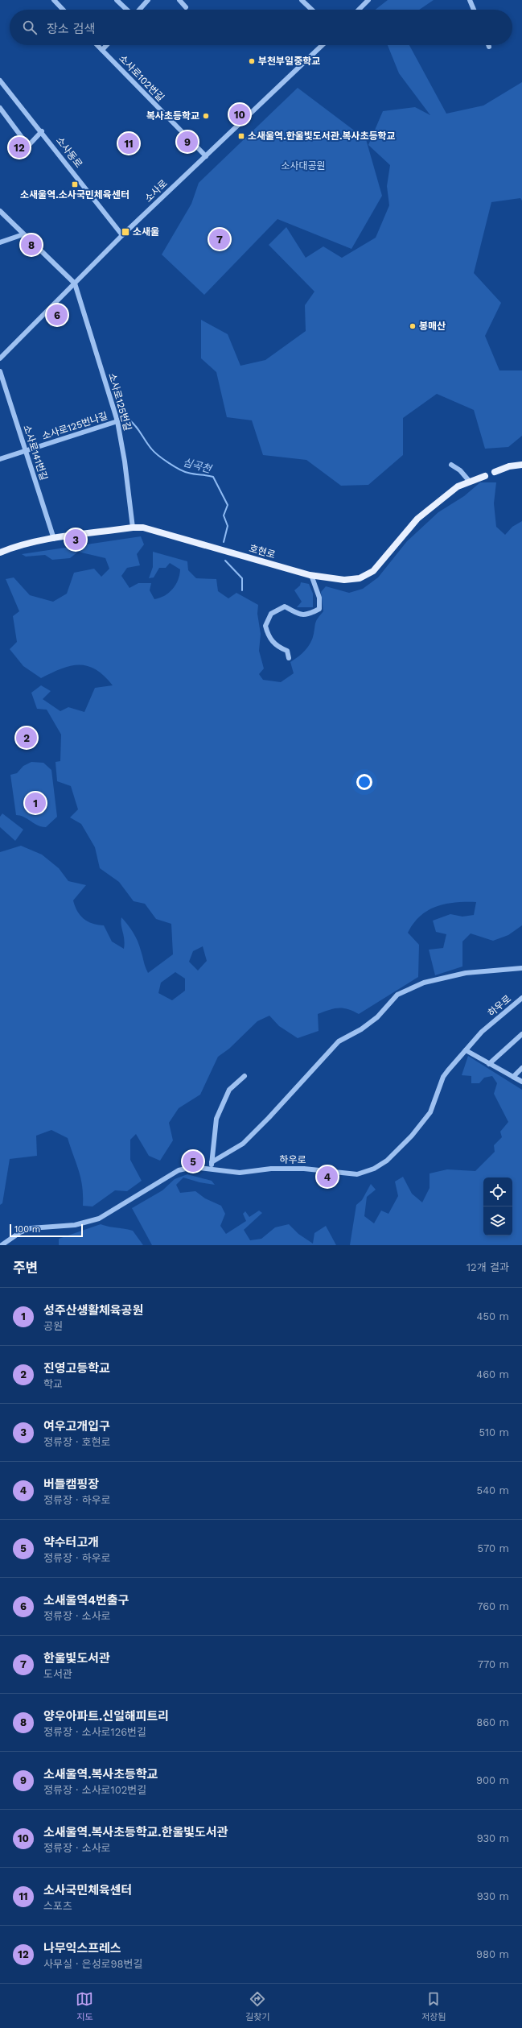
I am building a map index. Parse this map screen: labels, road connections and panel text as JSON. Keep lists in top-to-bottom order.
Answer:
{
  "streets": {
    "main road": ["호현로"],
    "street": [
      "소사로102번길",
      "소사동로",
      "소사로",
      "소사로125번길",
      "소사로125번나길",
      "소사로141번길",
      "하우로"
    ]
  },
  "crossings": [
    ["소사로102번길", "소사로"],
    ["소사동로", "소사로"],
    ["소사로", "소사로125번길"],
    ["소사로125번길", "소사로125번나길"],
    ["소사로125번길", "호현로"],
    ["소사로125번나길", "소사로141번길"],
    ["소사로141번길", "호현로"]
  ],
  "water": ["심곡천"],
  "parks": ["소사대공원"],
  "places": {
    "other": ["부천부일중학교", "복사초등학교", "봉매산"],
    "transit": ["소새울역.한울빛도서관.복사초등학교", "소새울역.소사국민체육센터", "소새울"]
  },
  "scale_bar": "100 m",
  "page": {
    "search": "장소 검색",
    "pins": [
      "10",
      "9",
      "11",
      "12",
      "7",
      "8",
      "6",
      "3",
      "2",
      "1",
      "5",
      "4"
    ],
    "scale": "100 m",
    "heading": ["주변", "12개 결과"],
    "list": [
      {
        "mark": "1",
        "name": "성주산생활체육공원",
        "note": "공원",
        "value": "450 m"
      },
      {
        "mark": "2",
        "name": "진영고등학교",
        "note": "학교",
        "value": "460 m"
      },
      {
        "mark": "3",
        "name": "여우고개입구",
        "note": "정류장 · 호현로",
        "value": "510 m"
      },
      {
        "mark": "4",
        "name": "버들캠핑장",
        "note": "정류장 · 하우로",
        "value": "540 m"
      },
      {
        "mark": "5",
        "name": "약수터고개",
        "note": "정류장 · 하우로",
        "value": "570 m"
      },
      {
        "mark": "6",
        "name": "소새울역4번출구",
        "note": "정류장 · 소사로",
        "value": "760 m"
      },
      {
        "mark": "7",
        "name": "한울빛도서관",
        "note": "도서관",
        "value": "770 m"
      },
      {
        "mark": "8",
        "name": "양우아파트.신일해피트리",
        "note": "정류장 · 소사로126번길",
        "value": "860 m"
      },
      {
        "mark": "9",
        "name": "소새울역.복사초등학교",
        "note": "정류장 · 소사로102번길",
        "value": "900 m"
      },
      {
        "mark": "10",
        "name": "소새울역.복사초등학교.한울빛도서관",
        "note": "정류장 · 소사로",
        "value": "930 m"
      },
      {
        "mark": "11",
        "name": "소사국민체육센터",
        "note": "스포츠",
        "value": "930 m"
      },
      {
        "mark": "12",
        "name": "나무익스프레스",
        "note": "사무실 · 은성로98번길",
        "value": "980 m"
      }
    ],
    "nav": ["지도", "길찾기", "저장됨"]
  }
}
